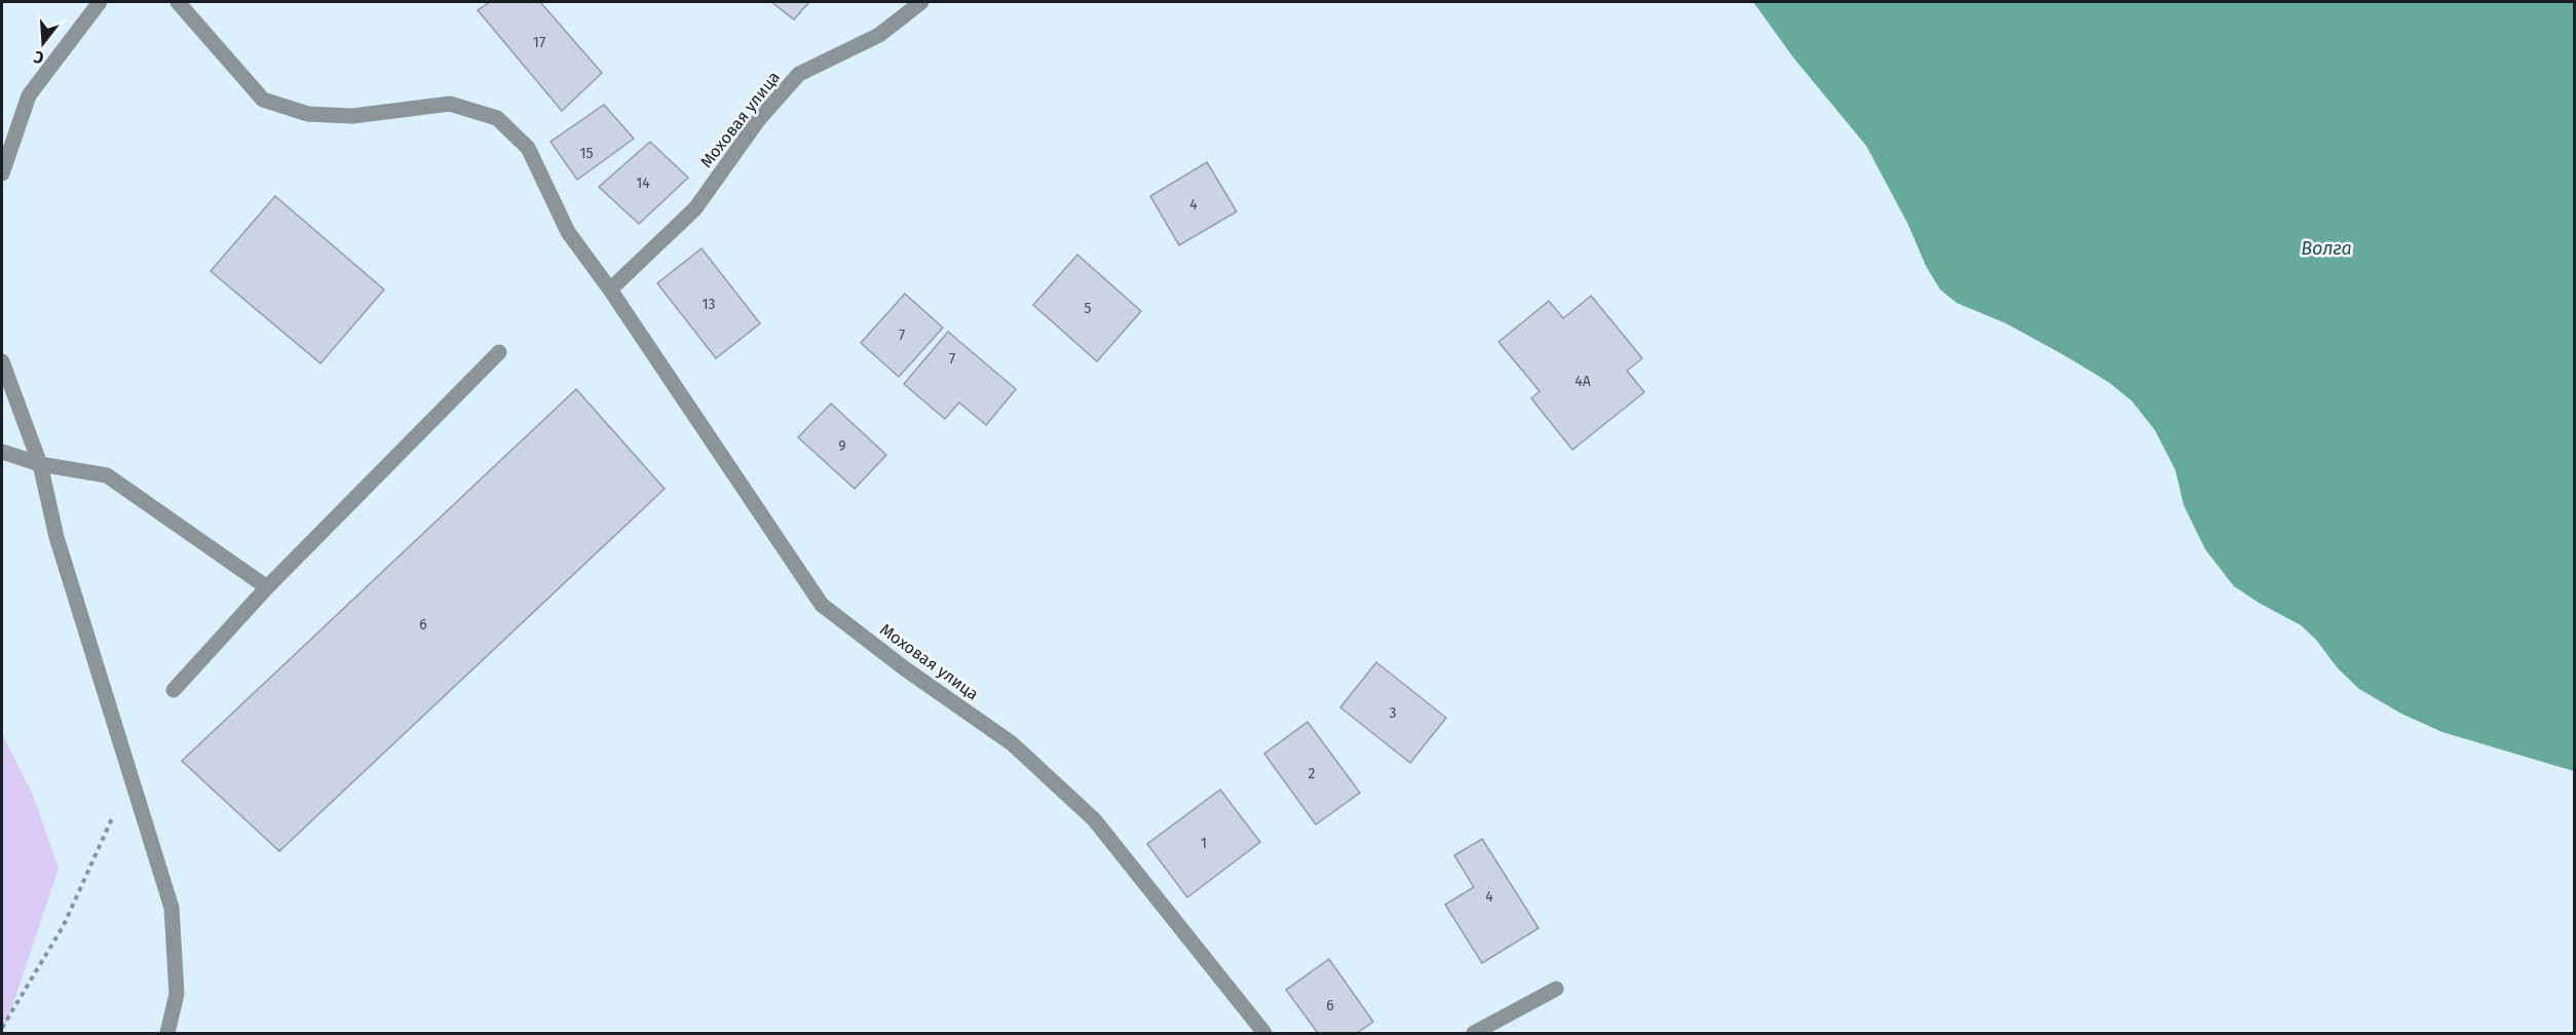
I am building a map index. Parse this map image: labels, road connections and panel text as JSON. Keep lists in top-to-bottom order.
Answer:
{
  "streets": {
    "street": ["Моховая улица"]
  },
  "water": ["Волга"],
  "house_numbers": [
    "17",
    "15",
    "14",
    "4",
    "13",
    "5",
    "7",
    "7",
    "4А",
    "9",
    "6",
    "3",
    "2",
    "1",
    "4",
    "6"
  ],
  "north": "bottom"
}
